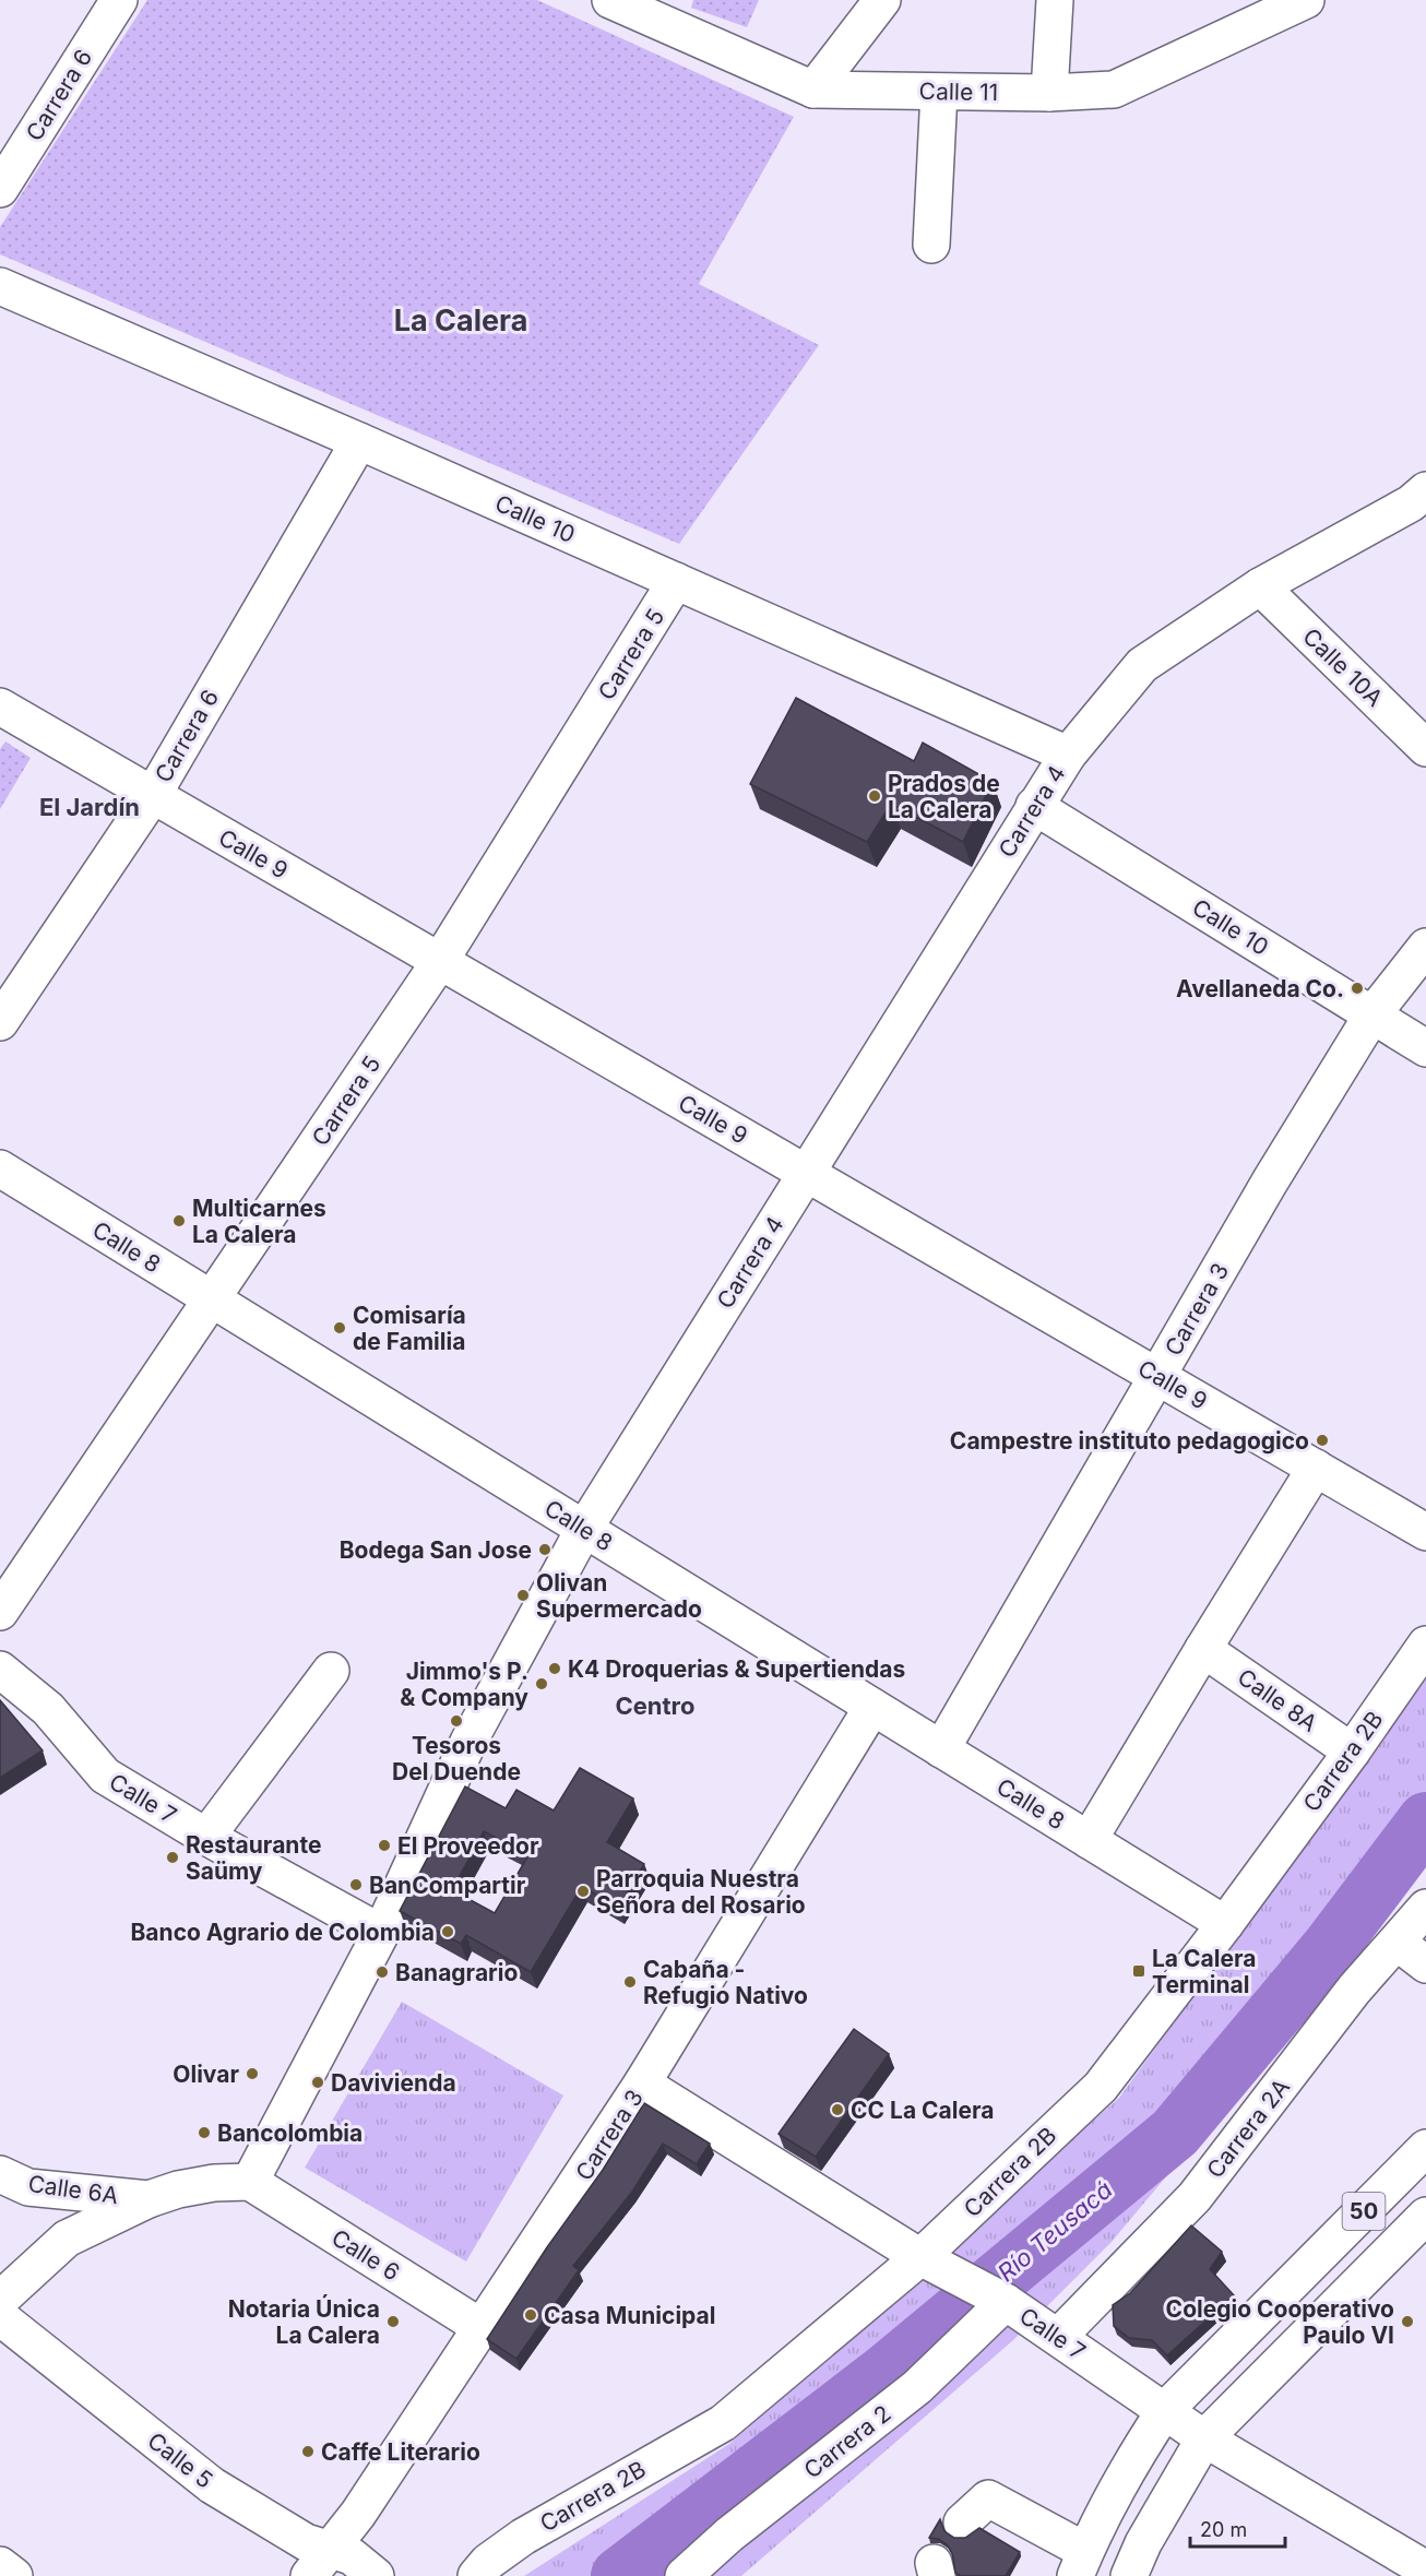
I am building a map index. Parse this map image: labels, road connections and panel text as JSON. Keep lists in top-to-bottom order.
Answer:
{
  "streets": {
    "street": [
      "Calle 11",
      "Carrera 6",
      "Calle 10",
      "Carrera 5",
      "Calle 10A",
      "Carrera 4",
      "Calle 9",
      "Calle 8",
      "Carrera 3",
      "Calle 8A",
      "Carrera 2B",
      "Calle 7",
      "Carrera 2A",
      "Calle 6A",
      "50",
      "Calle 6",
      "Carrera 2",
      "Calle 5"
    ]
  },
  "crossings": [
    ["Carrera 6", "Calle 10"],
    ["Carrera 6", "Calle 9"],
    ["Calle 10", "Carrera 5"],
    ["Calle 10", "Carrera 4"],
    ["Calle 10", "Carrera 3"],
    ["Carrera 5", "Calle 9"],
    ["Carrera 5", "Calle 8"],
    ["Calle 10A", "Carrera 4"],
    ["Carrera 4", "Calle 9"],
    ["Carrera 4", "Calle 8"],
    ["Carrera 4", "Calle 7"],
    ["Carrera 4", "Calle 6"],
    ["Calle 9", "Carrera 3"],
    ["Calle 8", "Carrera 3"],
    ["Calle 8", "Carrera 2B"],
    ["Carrera 3", "Calle 7"],
    ["Carrera 3", "Calle 6"],
    ["Carrera 3", "Calle 5"],
    ["Calle 8A", "Carrera 2B"],
    ["Carrera 2B", "Calle 7"],
    ["Calle 7", "Carrera 2A"],
    ["Calle 7", "50"],
    ["Calle 7", "Carrera 2"]
  ],
  "districts": ["La Calera", "El Jardín", "Centro"],
  "water": ["Río Teusacá"],
  "places": {
    "other": [
      "Prados de La Calera",
      "Avellaneda Co.",
      "Multicarnes La Calera",
      "Comisaría de Familia",
      "Campestre instituto pedagogico",
      "Bodega San Jose",
      "Olivan Supermercado",
      "K4 Droquerias & Supertiendas",
      "Jimmo's P. & Company",
      "Tesoros Del Duende",
      "El Proveedor",
      "Restaurante Saümy",
      "BanCompartir",
      "Parroquia Nuestra Señora del Rosario",
      "Banco Agrario de Colombia",
      "Banagrario",
      "Cabaña - Refugio Nativo",
      "Olivar",
      "Davivienda",
      "CC La Calera",
      "Bancolombia",
      "Casa Municipal",
      "Notaria Única La Calera",
      "Colegio Cooperativo Paulo VI",
      "Caffe Literario"
    ],
    "transit": ["La Calera Terminal"]
  },
  "scale_bar": "20 m"
}
